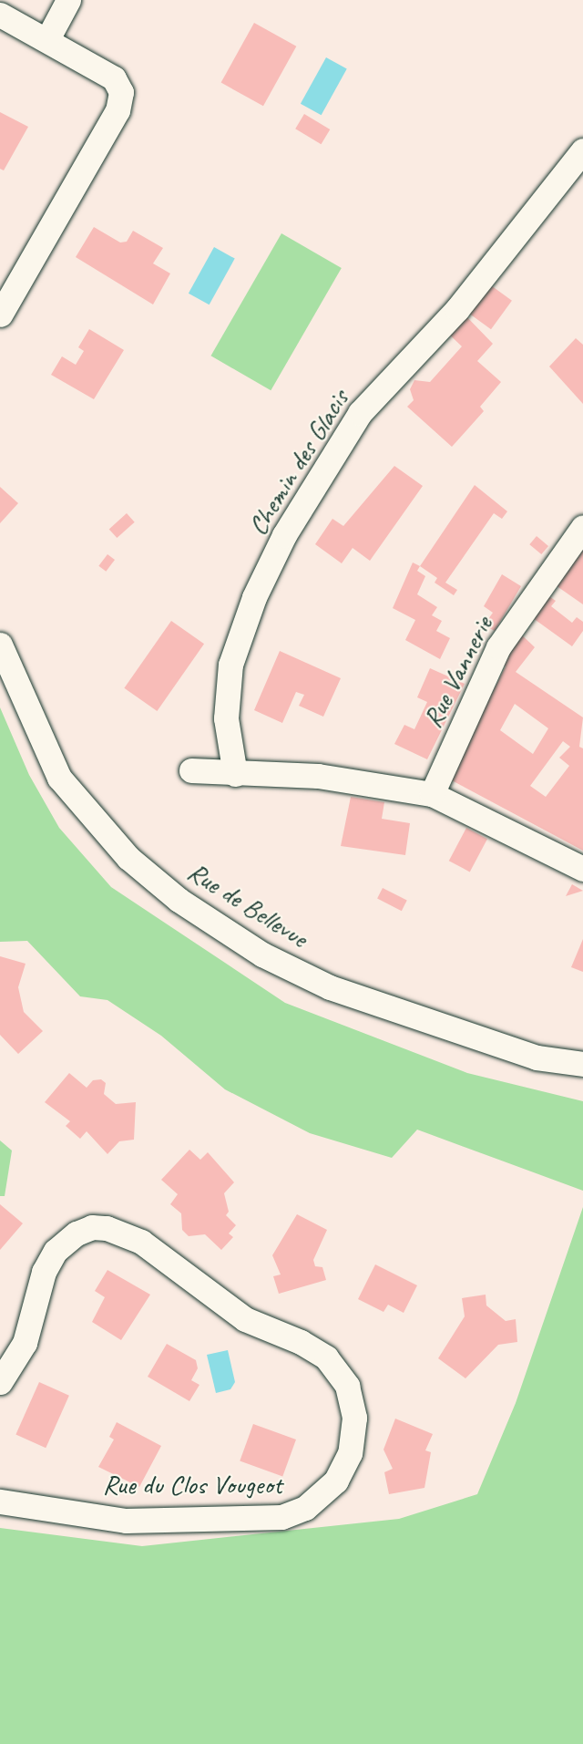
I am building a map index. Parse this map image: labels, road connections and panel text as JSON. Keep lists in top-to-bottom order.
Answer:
{
  "streets": {
    "street": [
      "Chemin des Glacis",
      "Rue Vannerie",
      "Rue de Bellevue",
      "Rue du Clos Vougeot"
    ]
  }
}
